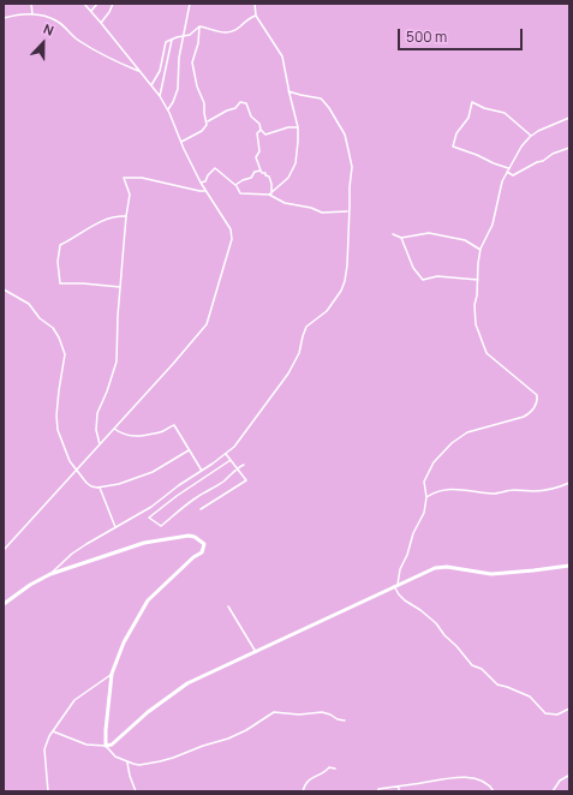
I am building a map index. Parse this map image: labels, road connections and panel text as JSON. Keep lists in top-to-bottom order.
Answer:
{
  "scale_bar": "500 m",
  "north": "top"
}
